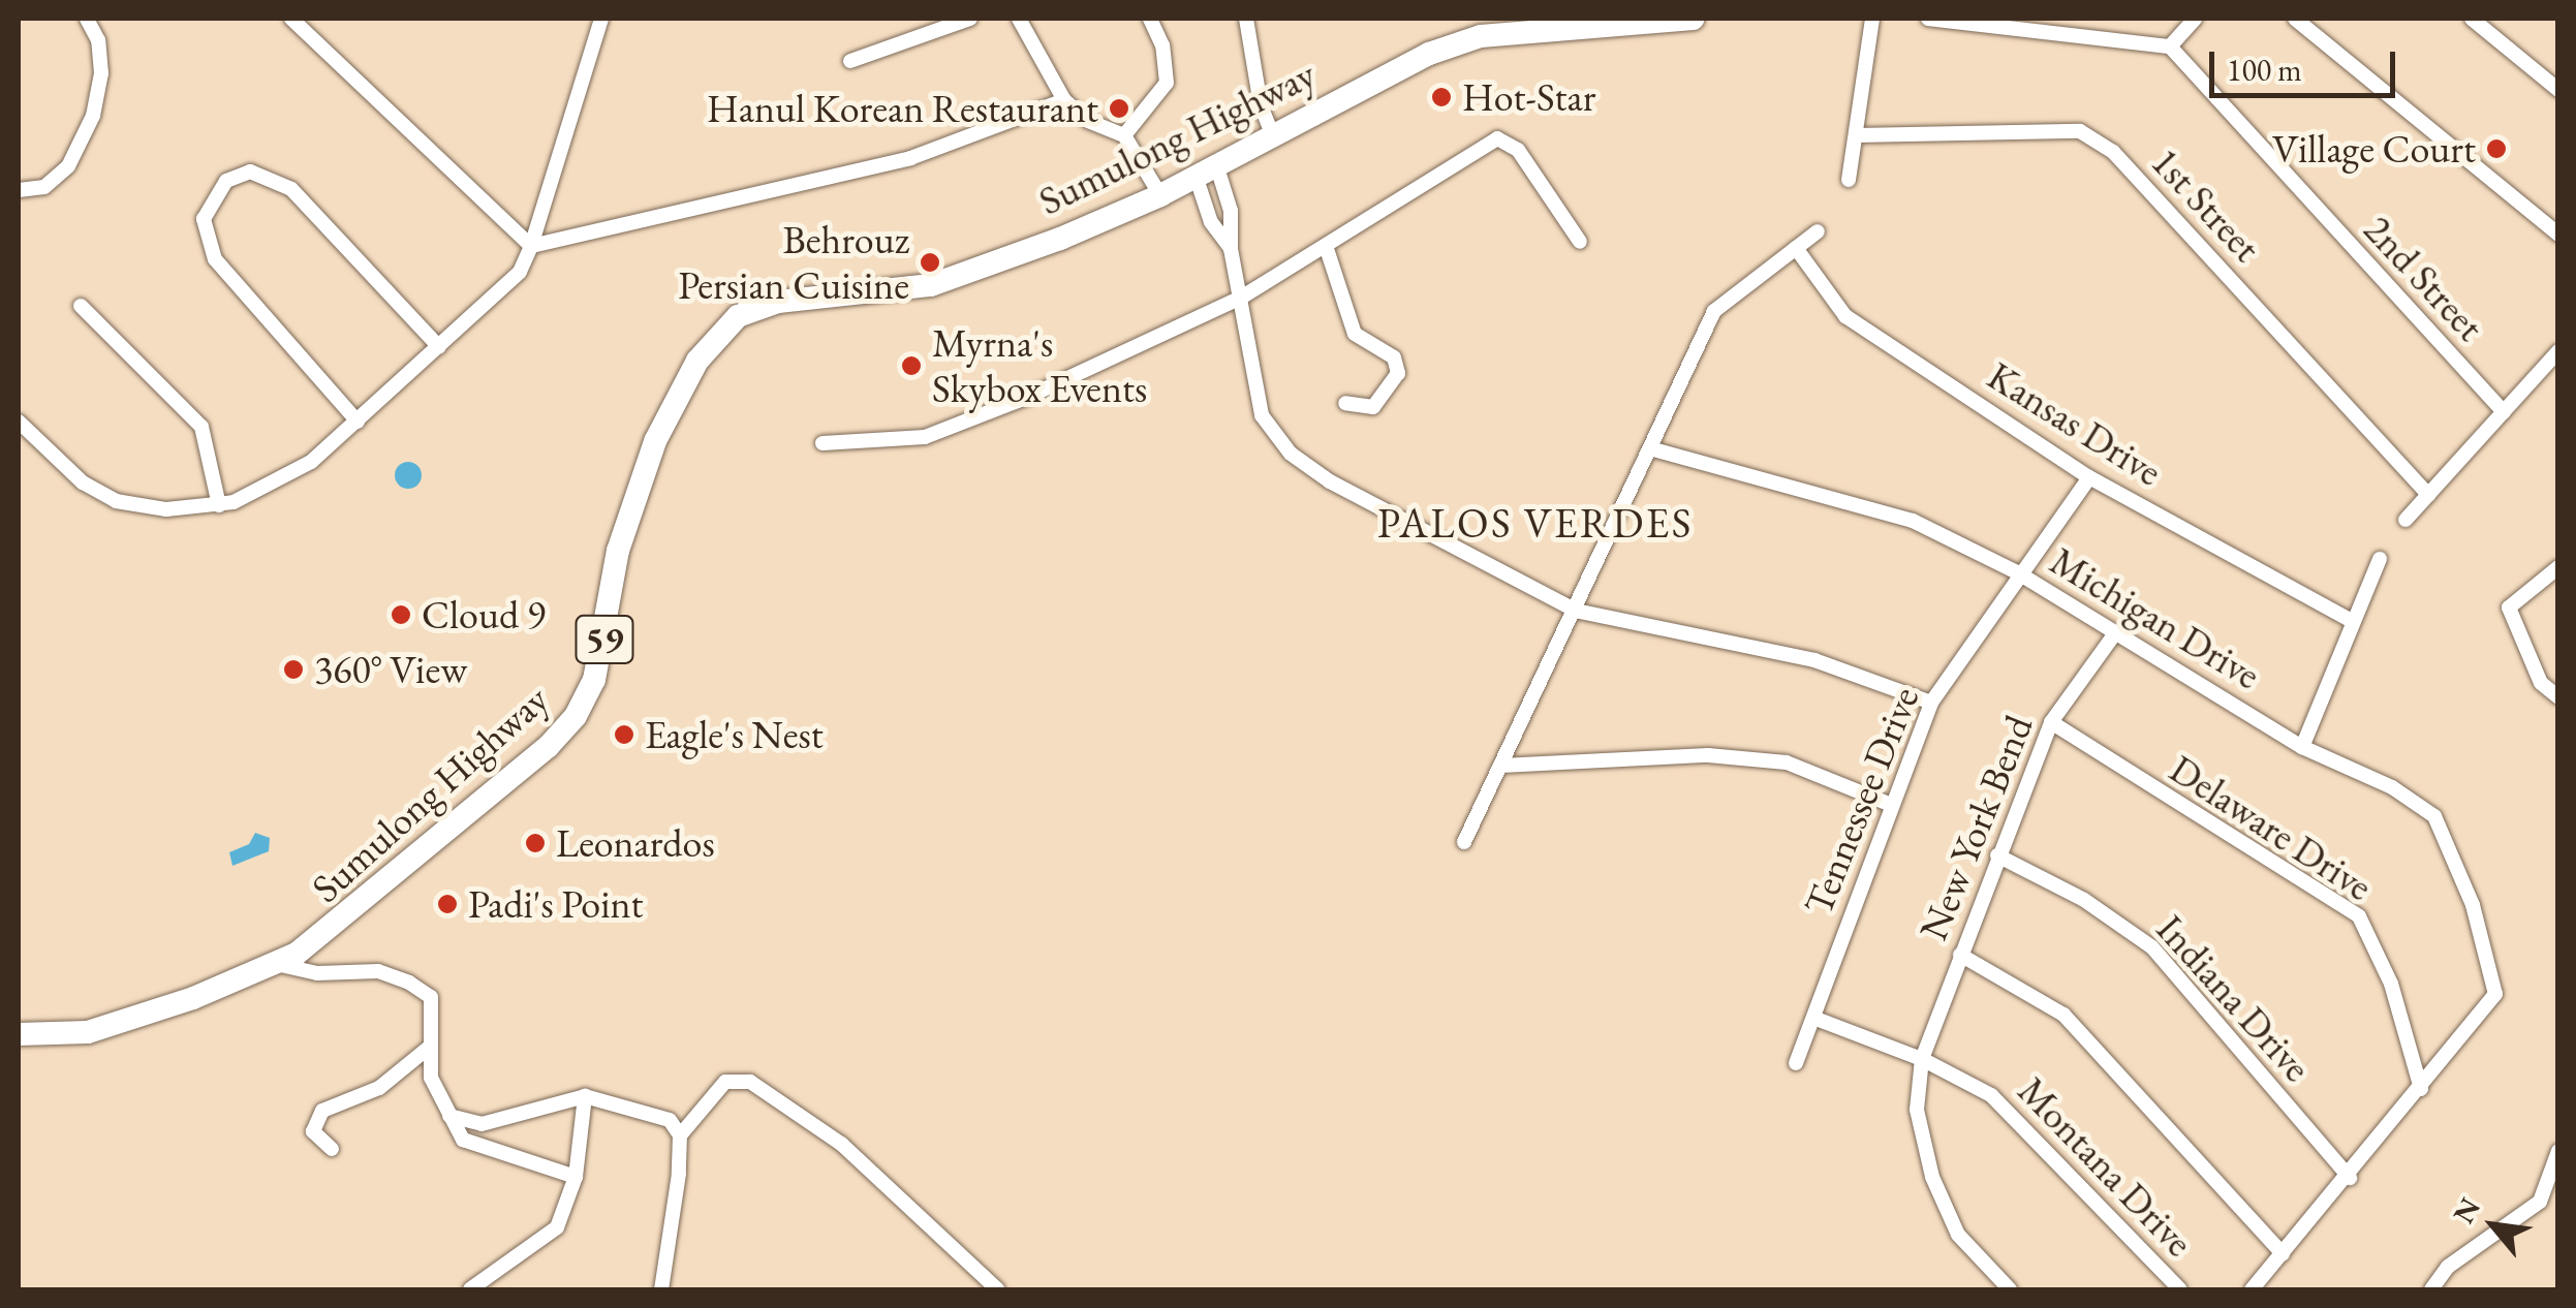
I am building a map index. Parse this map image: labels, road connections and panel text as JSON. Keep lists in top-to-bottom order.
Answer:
{
  "streets": {
    "main road": ["Sumulong Highway", "59"],
    "street": [
      "1st Street",
      "2nd Street",
      "Kansas Drive",
      "Michigan Drive",
      "Tennessee Drive",
      "New York Bend",
      "Delaware Drive",
      "Indiana Drive",
      "Montana Drive"
    ]
  },
  "crossings": [
    ["Kansas Drive", "Tennessee Drive"],
    ["Michigan Drive", "Tennessee Drive"],
    ["Michigan Drive", "New York Bend"],
    ["Michigan Drive", "Delaware Drive"],
    ["Tennessee Drive", "Montana Drive"],
    ["New York Bend", "Delaware Drive"],
    ["New York Bend", "Indiana Drive"],
    ["New York Bend", "Montana Drive"]
  ],
  "districts": ["PALOS VERDES"],
  "places": [
    "Hot-Star",
    "Hanul Korean Restaurant",
    "Village Court",
    "Behrouz Persian Cuisine",
    "Myrna's Skybox Events",
    "Cloud 9",
    "360° View",
    "Eagle's Nest",
    "Leonardos",
    "Padi's Point"
  ],
  "scale_bar": "100 m",
  "north": "top left"
}
